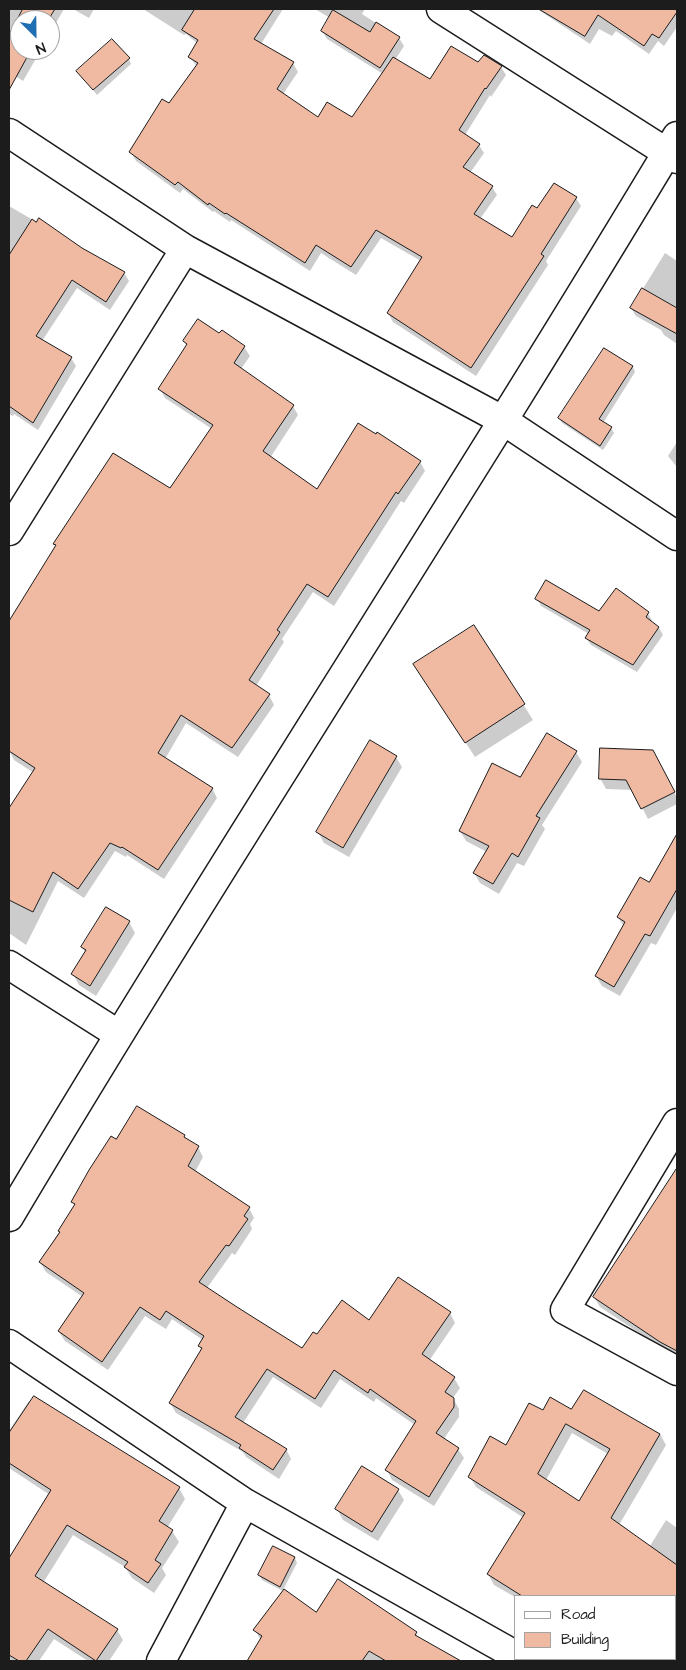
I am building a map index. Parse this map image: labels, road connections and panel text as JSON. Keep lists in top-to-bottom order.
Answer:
{
  "legend": ["Road", "Building"],
  "north": "bottom right"
}
